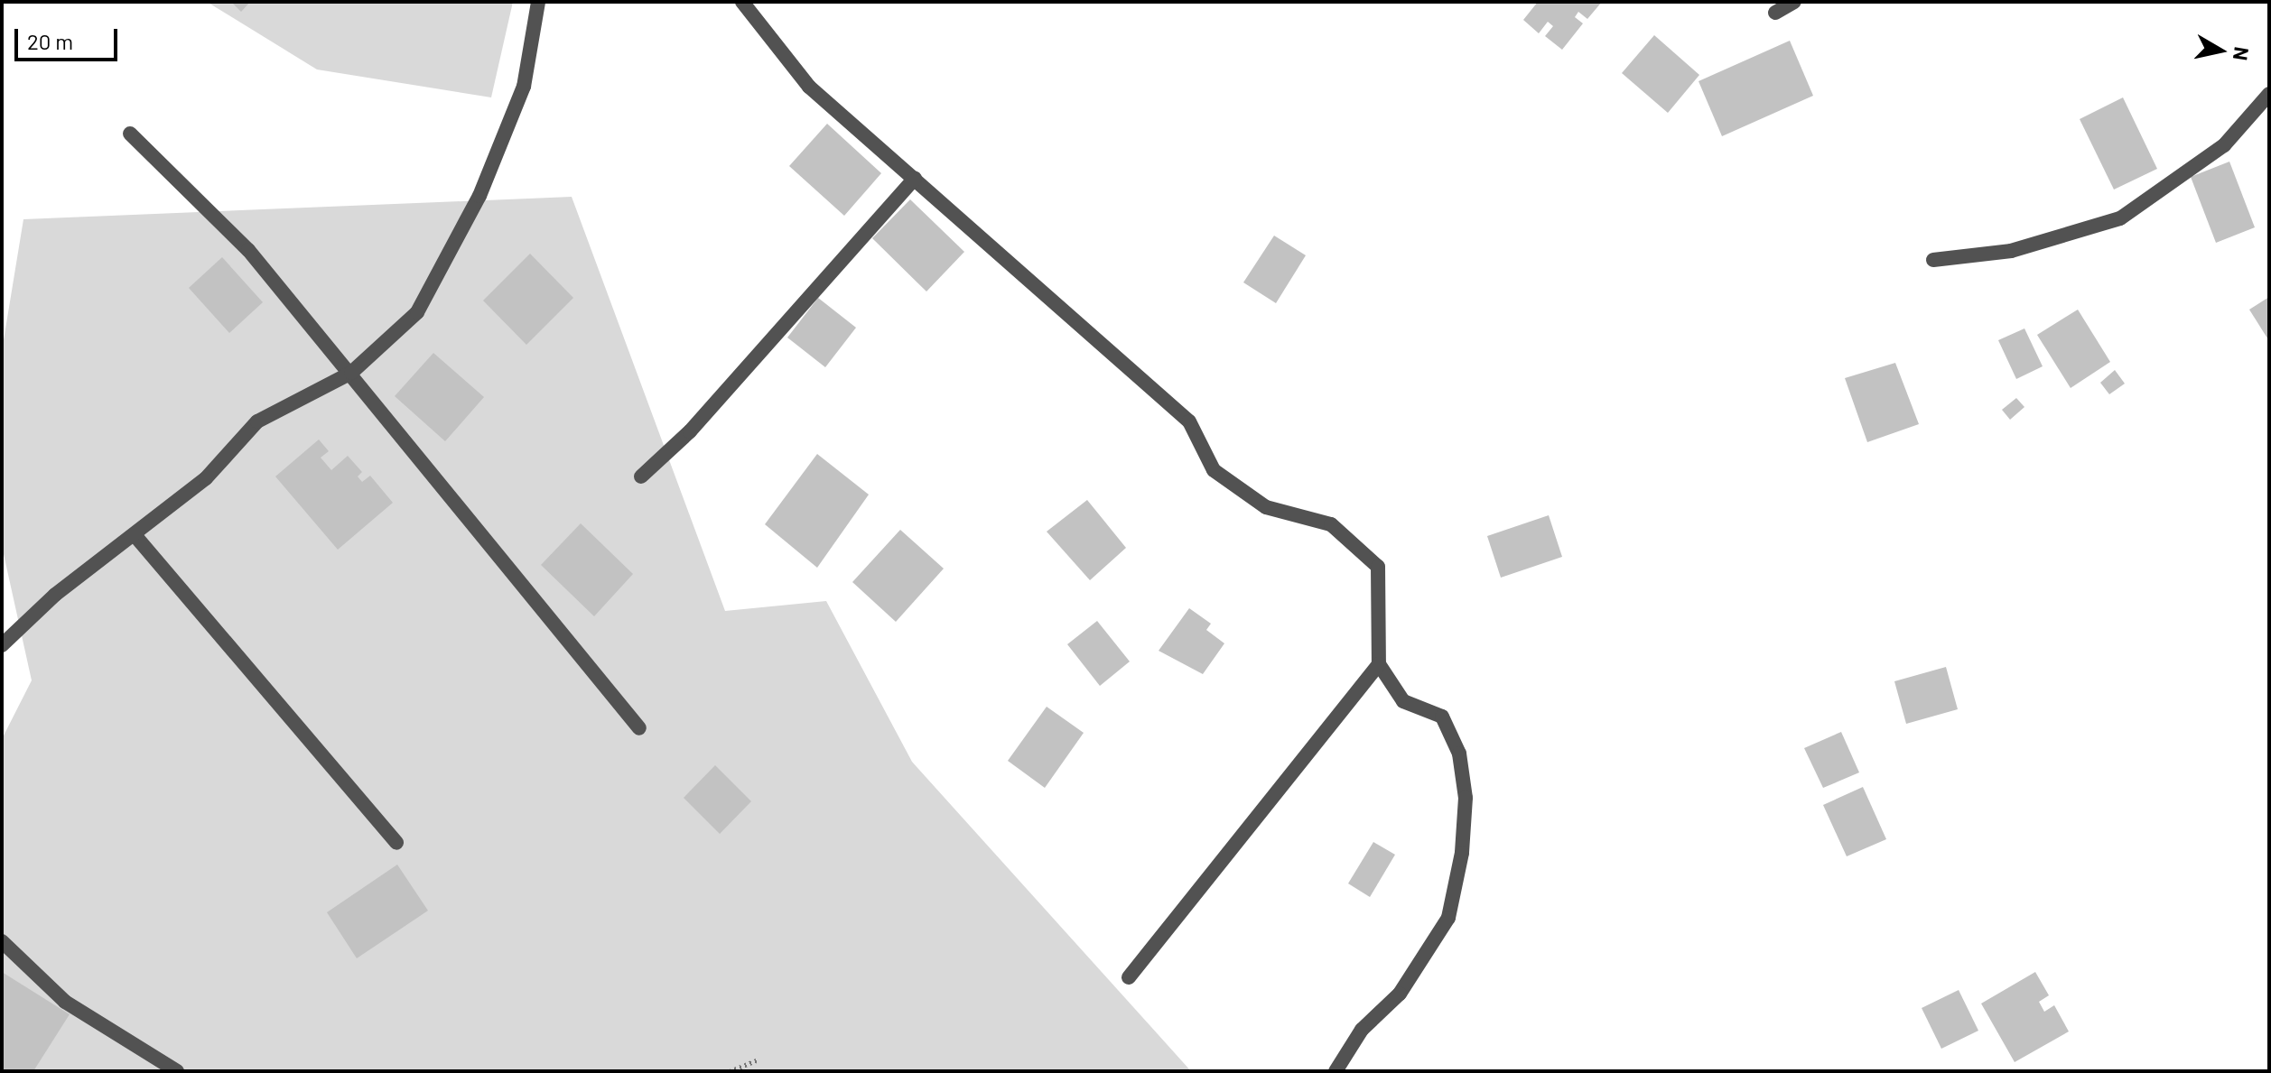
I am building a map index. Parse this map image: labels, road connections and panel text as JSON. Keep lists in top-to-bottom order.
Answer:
{
  "scale_bar": "20 m",
  "north": "right"
}
